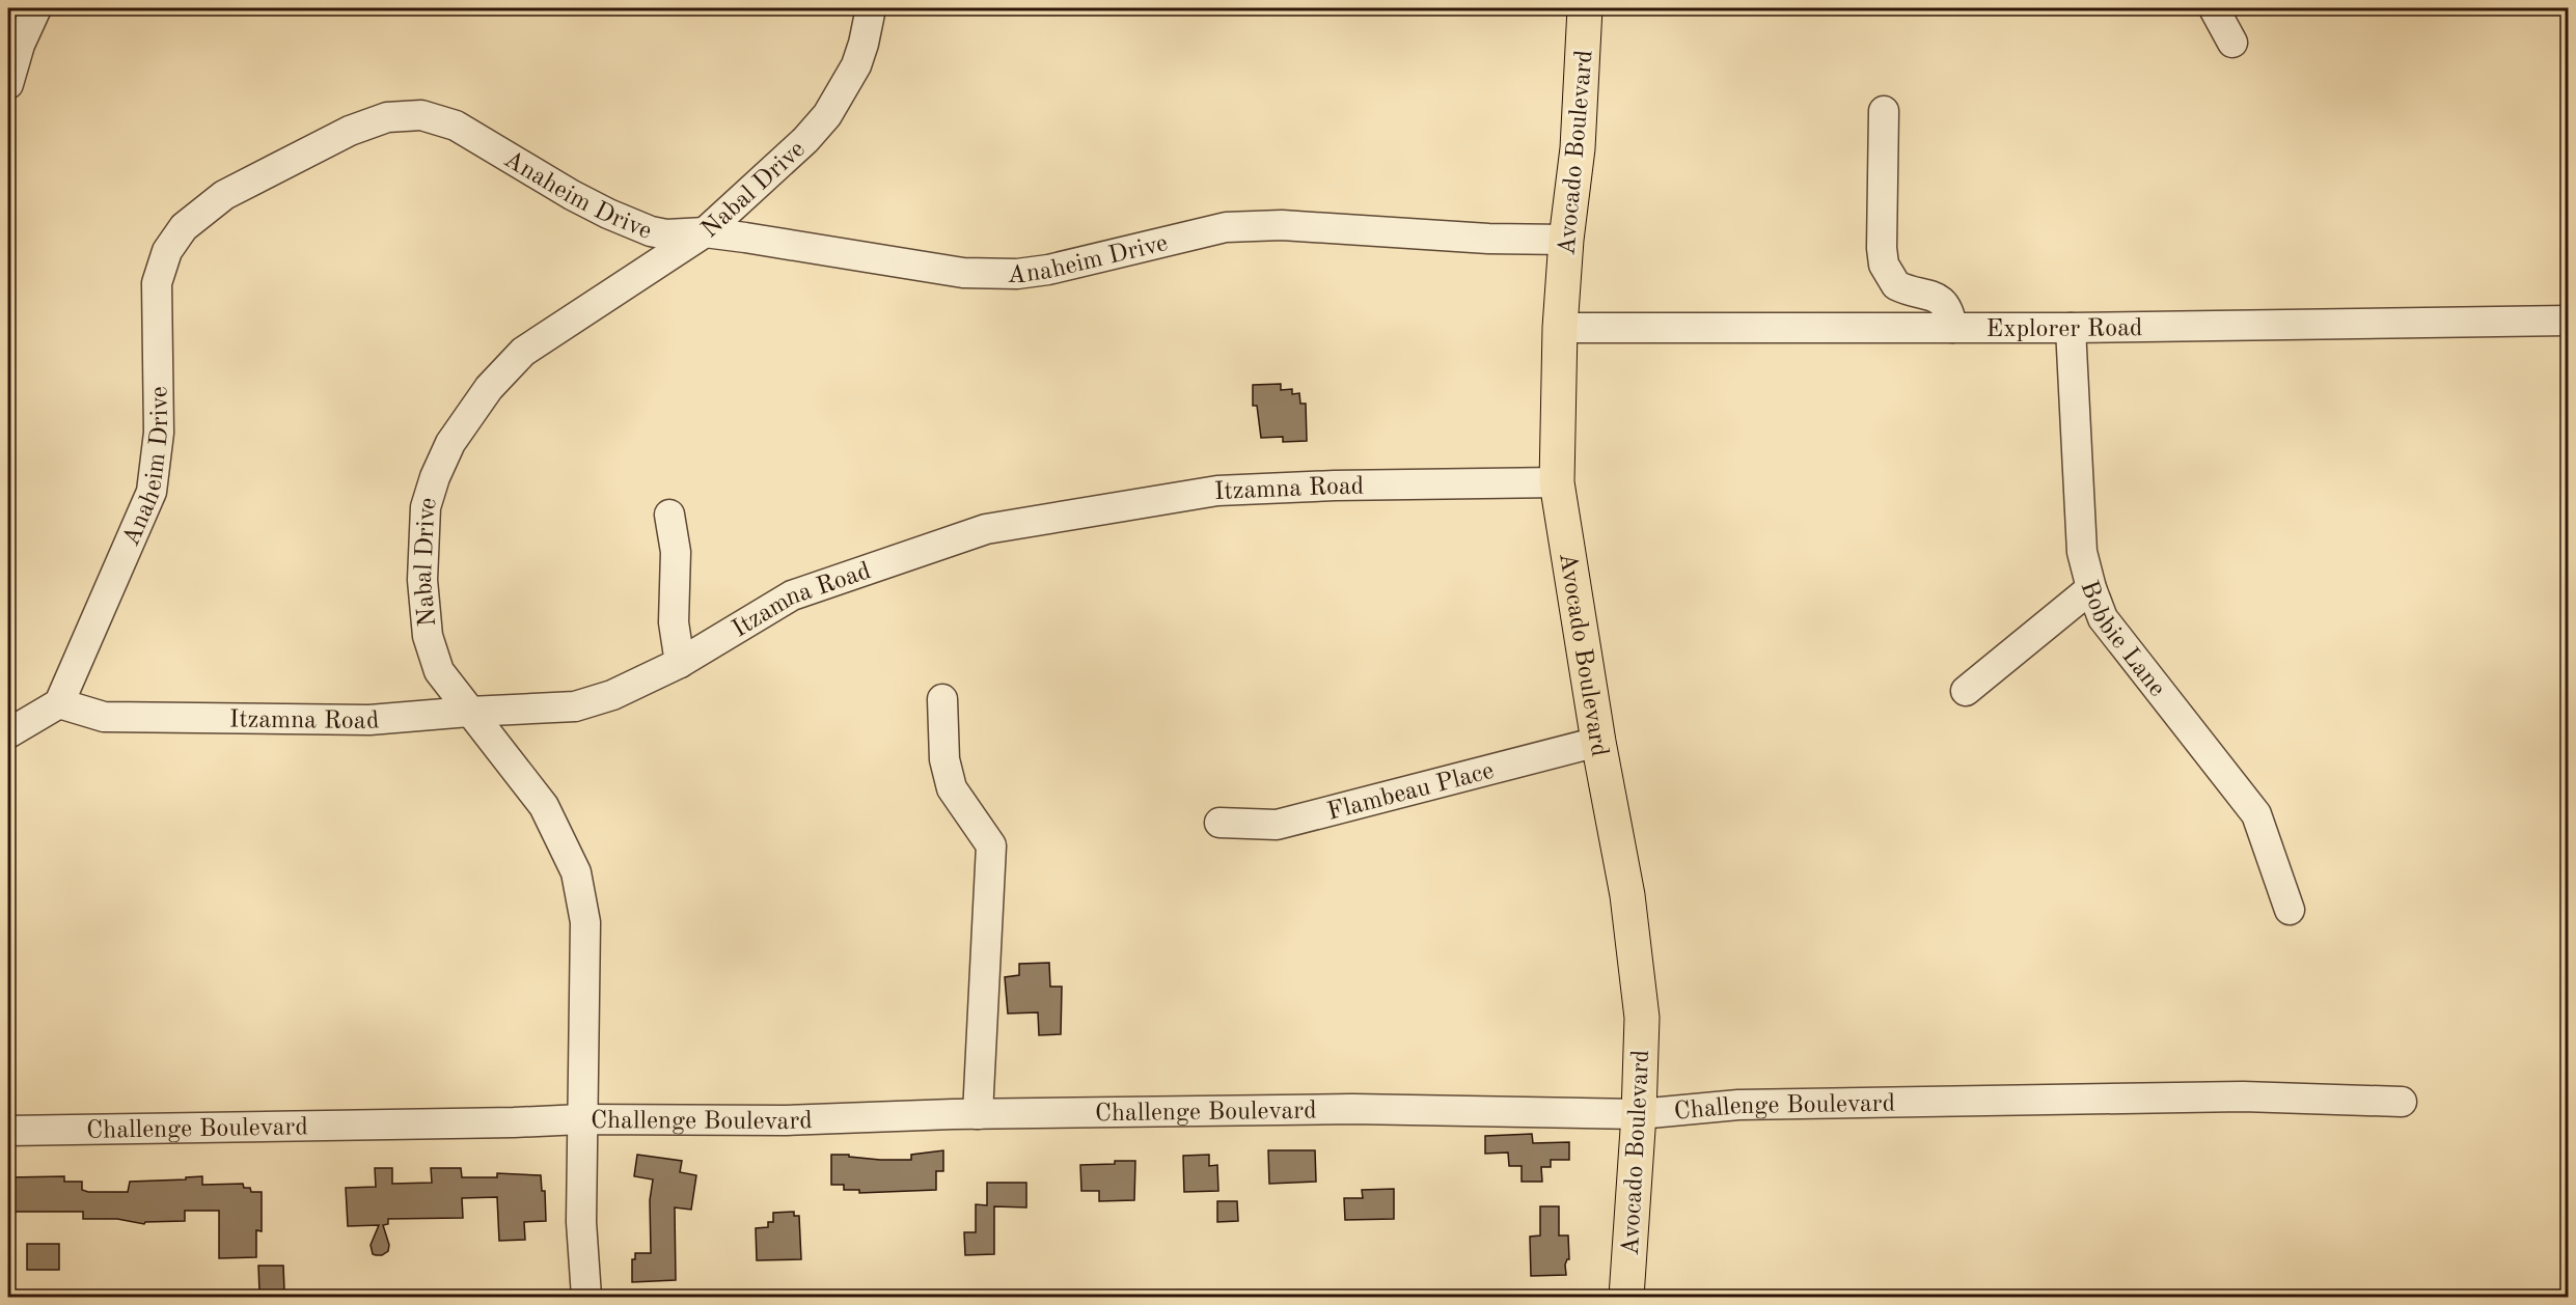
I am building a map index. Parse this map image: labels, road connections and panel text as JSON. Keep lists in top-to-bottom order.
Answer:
{
  "streets": {
    "main road": ["Avocado Boulevard"],
    "street": [
      "Nabal Drive",
      "Anaheim Drive",
      "Explorer Road",
      "Itzamna Road",
      "Bobbie Lane",
      "Flambeau Place",
      "Challenge Boulevard"
    ]
  },
  "crossings": [
    ["Avocado Boulevard", "Anaheim Drive"],
    ["Avocado Boulevard", "Explorer Road"],
    ["Avocado Boulevard", "Itzamna Road"],
    ["Avocado Boulevard", "Flambeau Place"],
    ["Avocado Boulevard", "Challenge Boulevard"],
    ["Nabal Drive", "Anaheim Drive"],
    ["Nabal Drive", "Itzamna Road"],
    ["Nabal Drive", "Challenge Boulevard"],
    ["Anaheim Drive", "Itzamna Road"],
    ["Explorer Road", "Bobbie Lane"]
  ]
}
